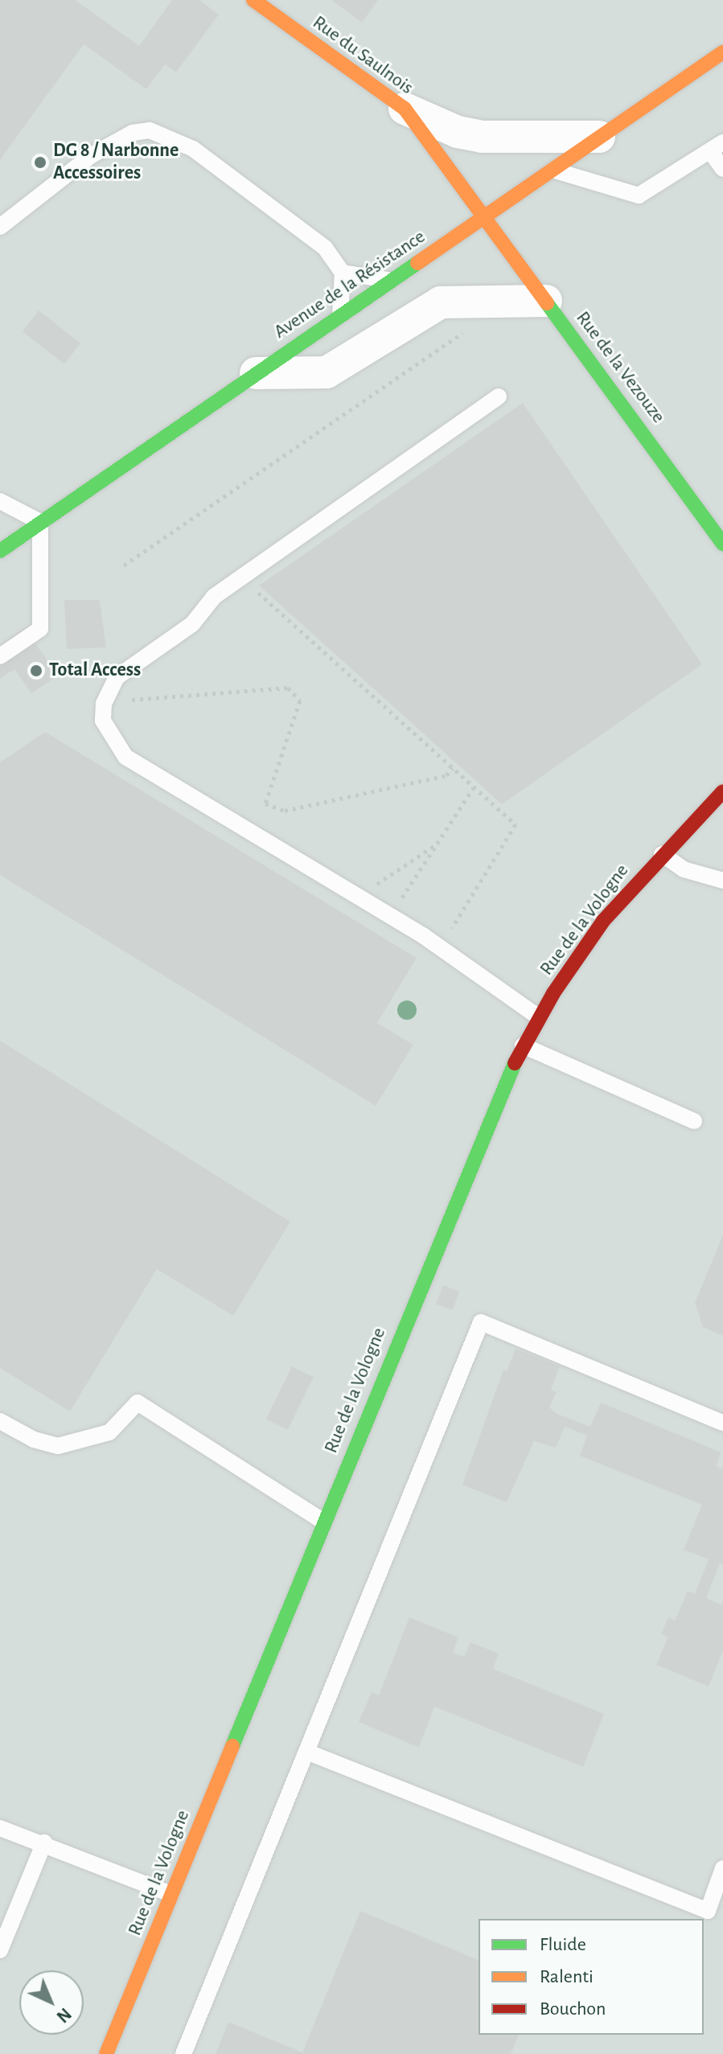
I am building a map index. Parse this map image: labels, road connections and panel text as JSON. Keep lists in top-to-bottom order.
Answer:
{
  "streets": {
    "street": [
      "Rue du Saulnois",
      "Avenue de la Résistance",
      "Rue de la Vezouze",
      "Rue de la Vologne"
    ]
  },
  "crossings": [
    ["Rue du Saulnois", "Avenue de la Résistance"],
    ["Rue du Saulnois", "Rue de la Vezouze"],
    ["Avenue de la Résistance", "Rue de la Vezouze"]
  ],
  "places": ["DG 8 / Narbonne Accessoires", "Total Access"],
  "legend": ["Fluide", "Ralenti", "Bouchon"],
  "north": "bottom right"
}
